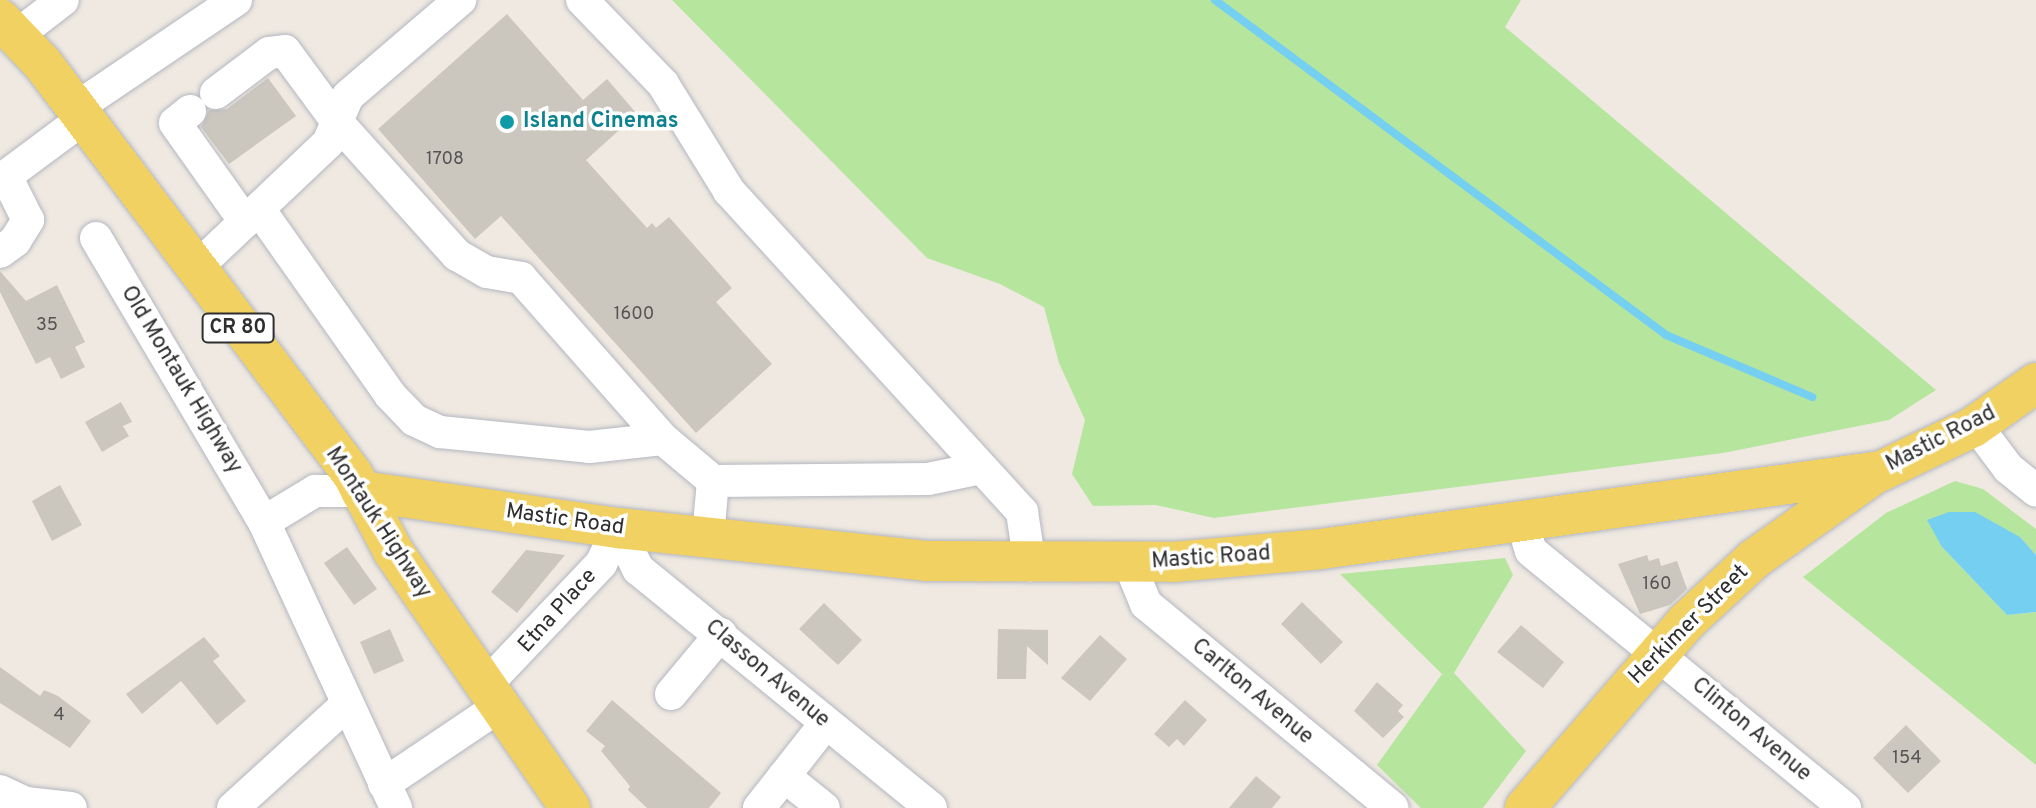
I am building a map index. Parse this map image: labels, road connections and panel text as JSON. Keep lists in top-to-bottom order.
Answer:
{
  "streets": {
    "main road": [
      "CR 80",
      "Mastic Road",
      "Montauk Highway",
      "Herkimer Street"
    ],
    "street": [
      "Old Montauk Highway",
      "Etna Place",
      "Classon Avenue",
      "Carlton Avenue",
      "Clinton Avenue"
    ]
  },
  "crossings": [
    ["Old Montauk Highway", "Etna Place"],
    ["Mastic Road", "Montauk Highway"],
    ["Mastic Road", "Etna Place"],
    ["Mastic Road", "Herkimer Street"],
    ["Mastic Road", "Classon Avenue"],
    ["Mastic Road", "Carlton Avenue"],
    ["Mastic Road", "Clinton Avenue"],
    ["Montauk Highway", "Etna Place"],
    ["Etna Place", "Classon Avenue"],
    ["Herkimer Street", "Clinton Avenue"]
  ],
  "places": ["Island Cinemas"],
  "house_numbers": [
    "1708",
    "1600",
    "35",
    "160",
    "4",
    "154"
  ]
}
